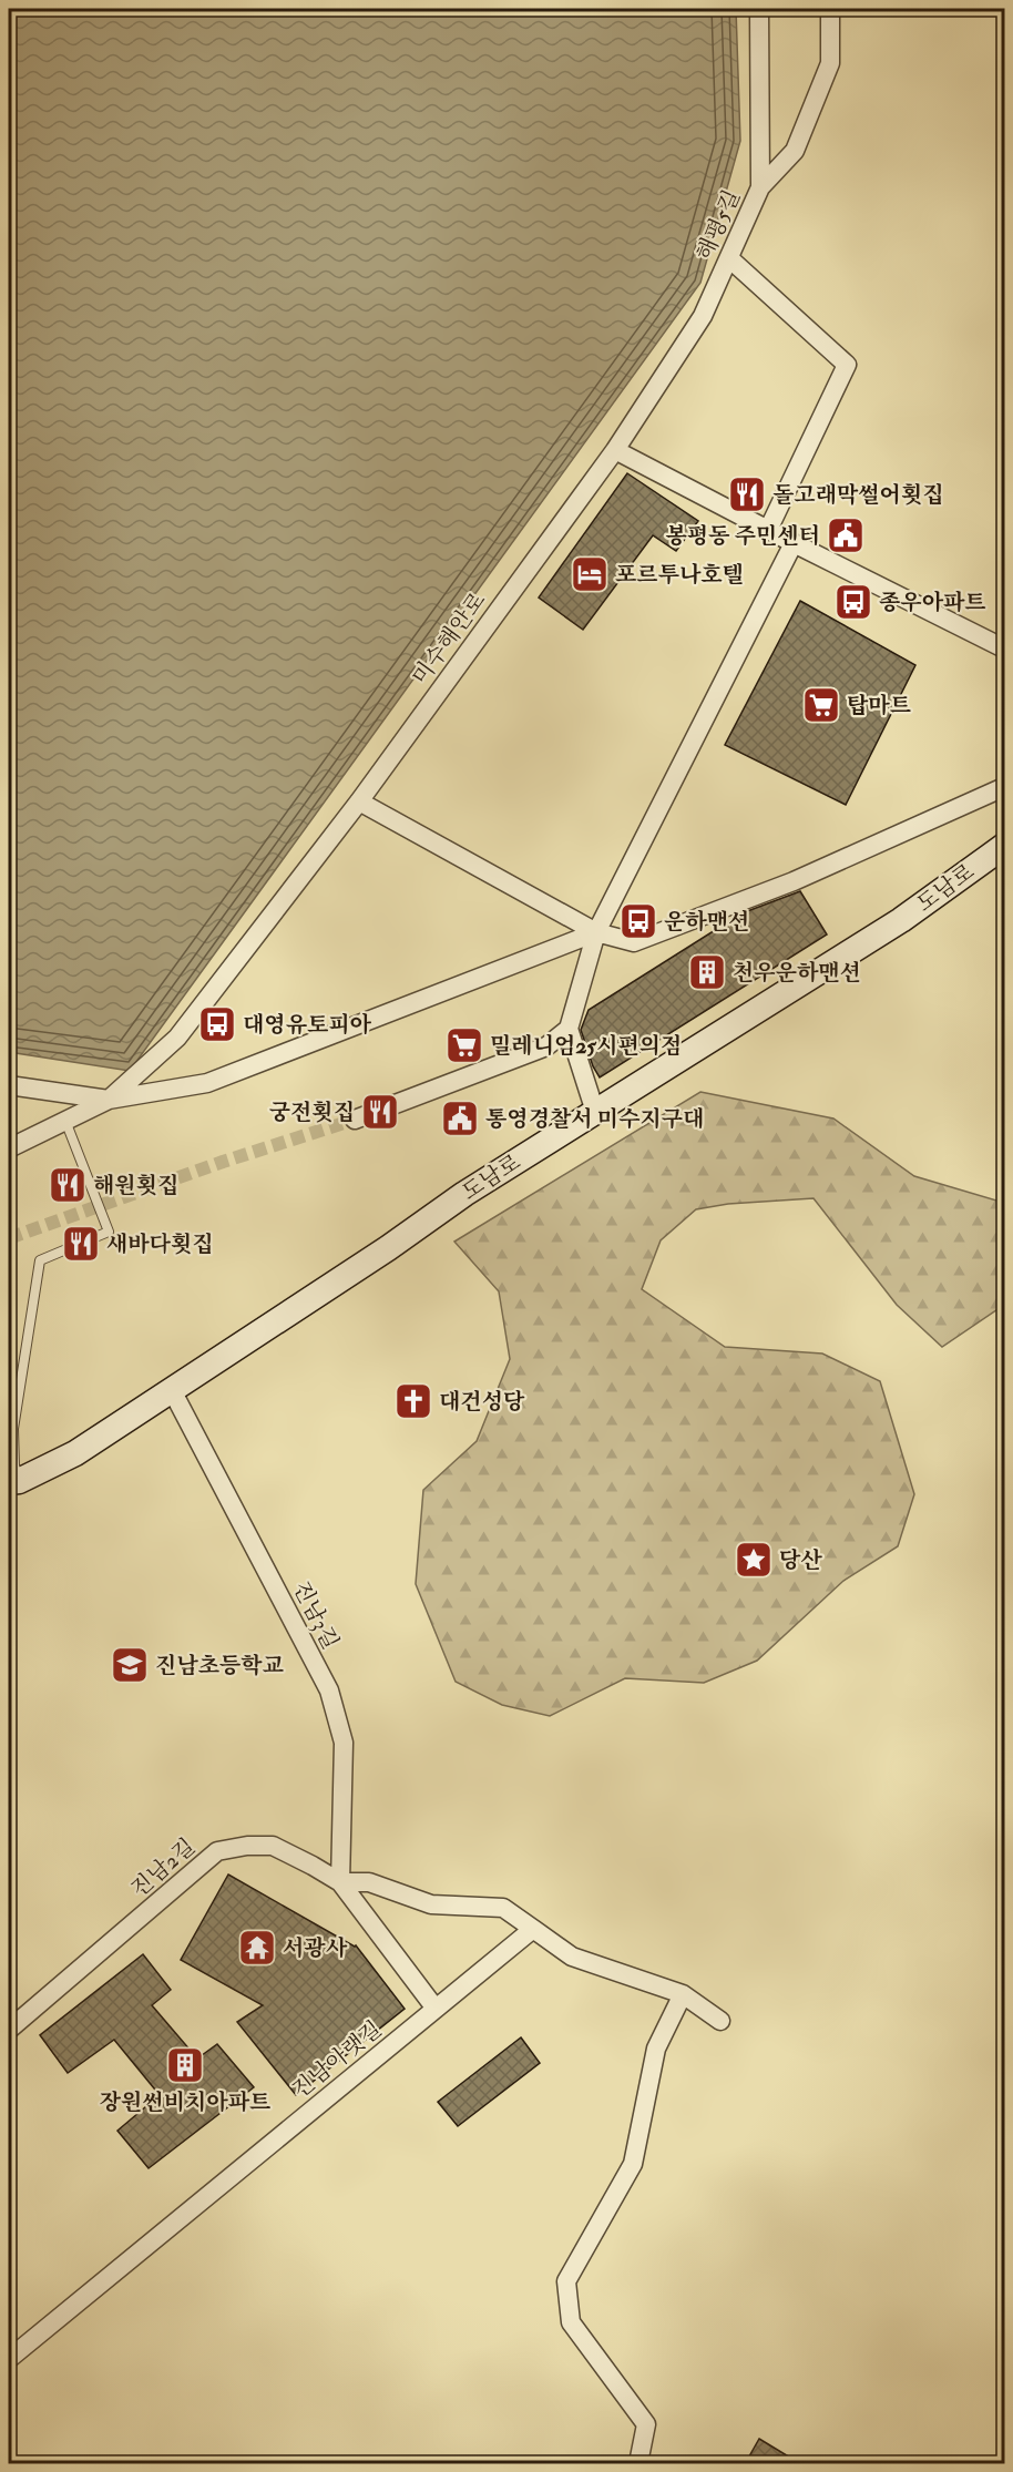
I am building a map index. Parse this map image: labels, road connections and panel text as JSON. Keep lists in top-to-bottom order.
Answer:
{
  "streets": {
    "main road": ["도남로"],
    "street": [
      "해평5길",
      "미수해안로",
      "진남3길",
      "진남2길",
      "진남아랫길"
    ]
  },
  "crossings": [
    ["해평5길", "미수해안로"],
    ["도남로", "진남3길"],
    ["진남3길", "진남2길"],
    ["진남2길", "진남아랫길"]
  ],
  "places": {
    "restaurant": [
      "돌고래막썰어횟집",
      "궁전횟집",
      "해원횟집",
      "새바다횟집"
    ],
    "public building": ["봉평동 주민센터", "통영경찰서 미수지구대"],
    "hotel": ["포르투나호텔"],
    "bus stop": ["종우아파트", "운하맨션", "대영유토피아"],
    "supermarket": ["탑마트", "밀레니엄25시편의점"],
    "building": ["천우운하맨션", "장원썬비치아파트"],
    "church": ["대건성당"],
    "place": ["당산"],
    "school or university": ["진남초등학교"],
    "temple": ["서광사"]
  }
}
